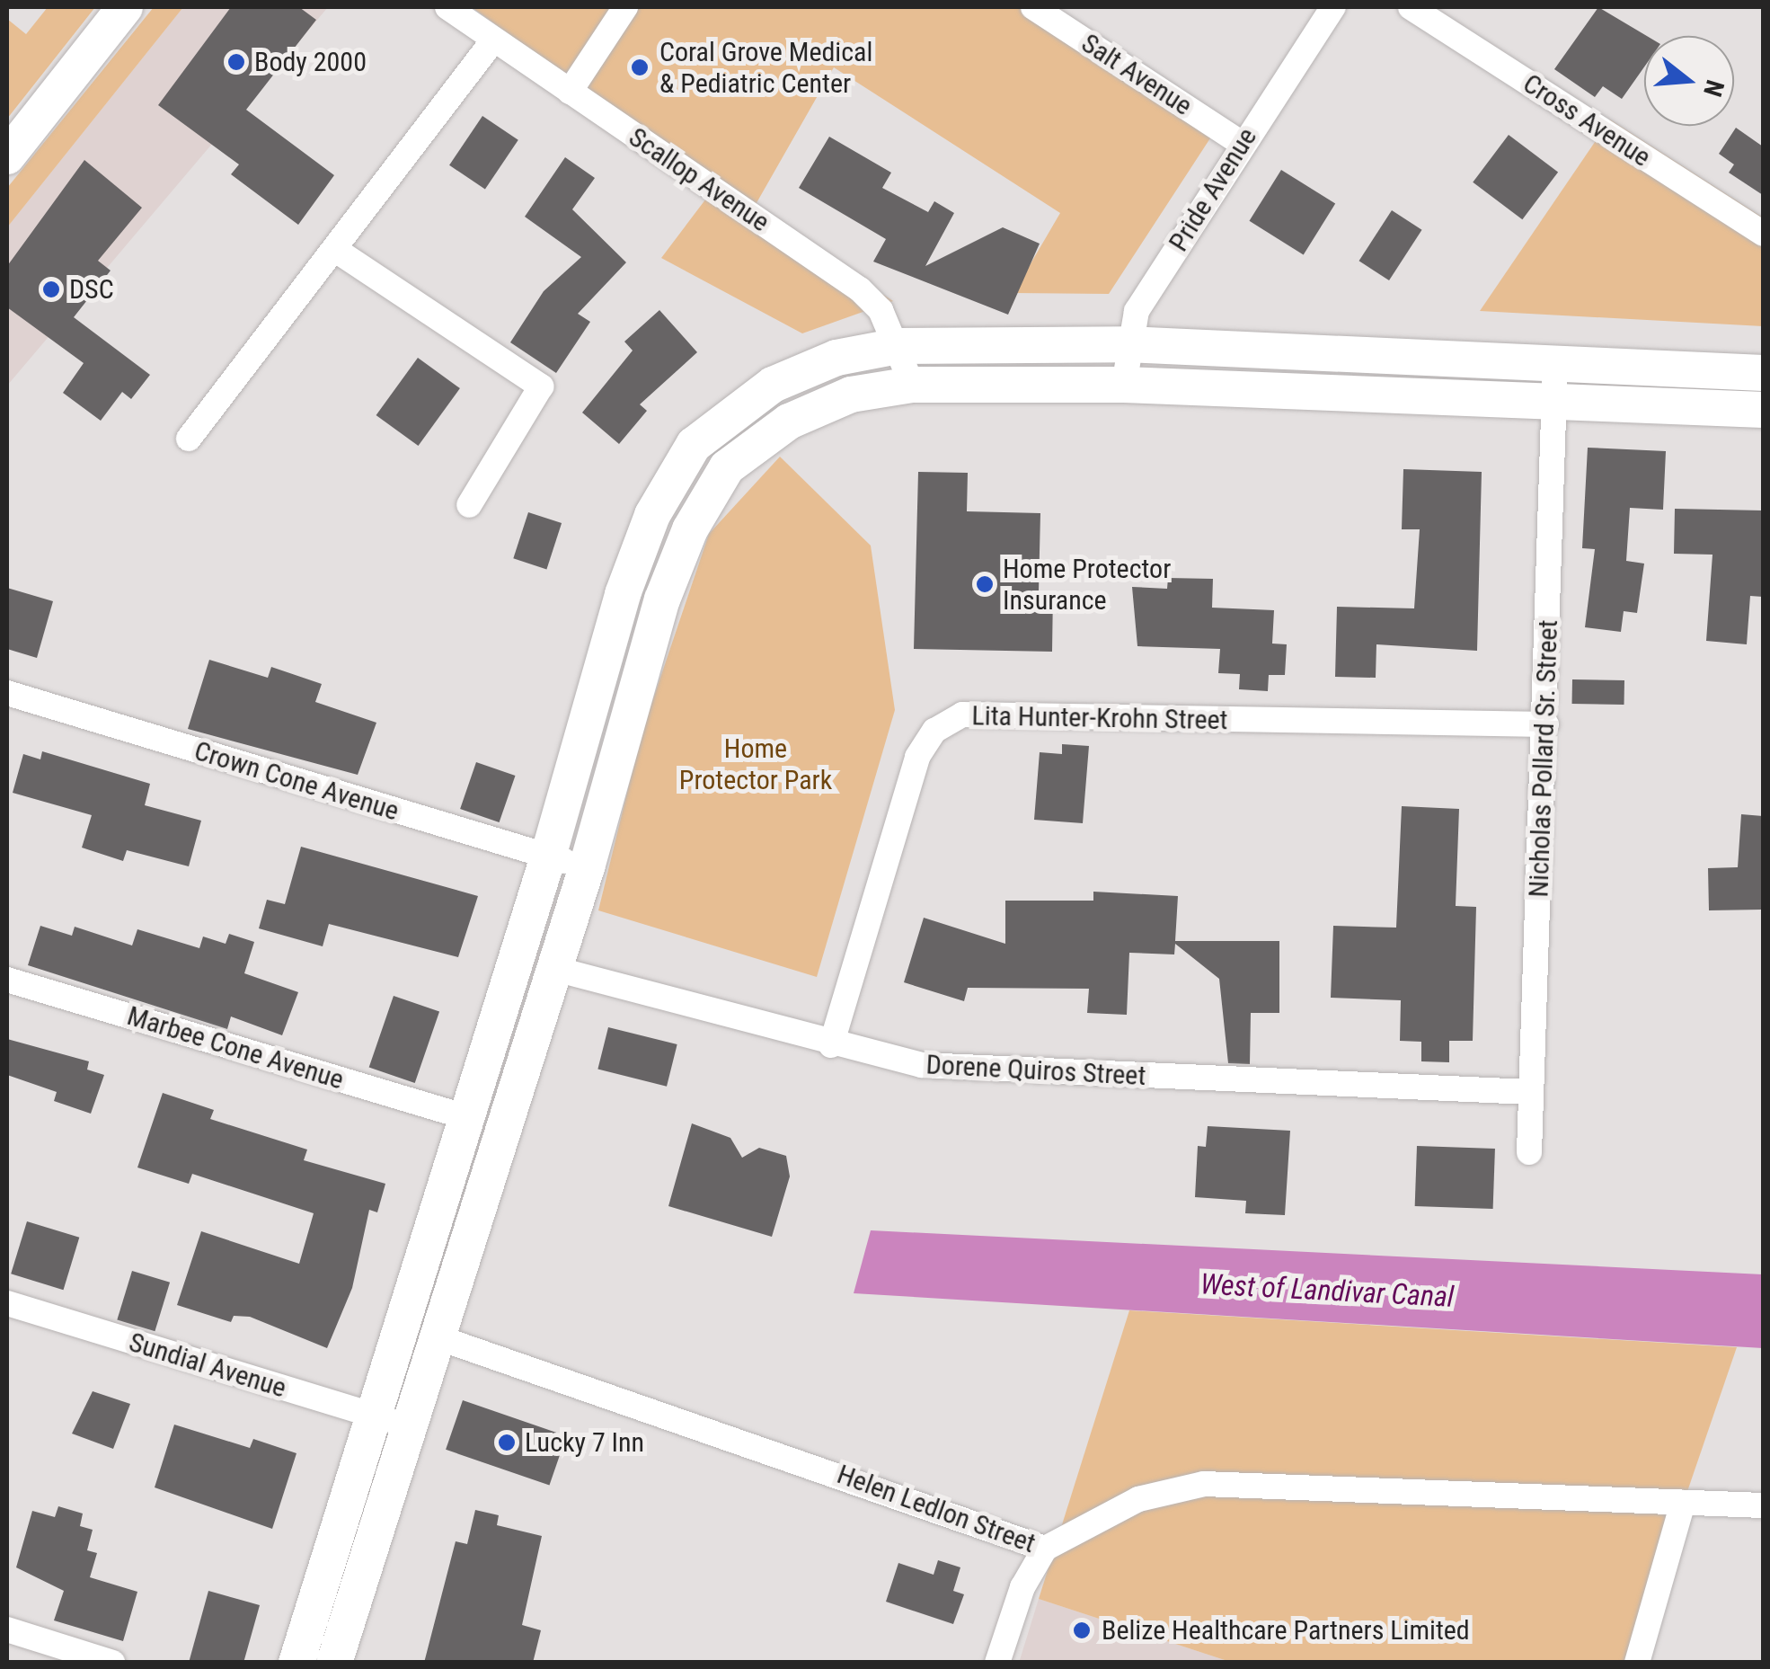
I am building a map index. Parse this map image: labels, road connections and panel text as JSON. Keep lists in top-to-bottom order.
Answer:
{
  "streets": {
    "street": [
      "Salt Avenue",
      "Cross Avenue",
      "Scallop Avenue",
      "Pride Avenue",
      "Lita Hunter-Krohn Street",
      "Nicholas Pollard Sr. Street",
      "Crown Cone Avenue",
      "Marbee Cone Avenue",
      "Dorene Quiros Street",
      "Sundial Avenue",
      "Helen Ledlon Street"
    ]
  },
  "crossings": [
    ["Salt Avenue", "Pride Avenue"],
    ["Lita Hunter-Krohn Street", "Nicholas Pollard Sr. Street"],
    ["Lita Hunter-Krohn Street", "Dorene Quiros Street"],
    ["Nicholas Pollard Sr. Street", "Dorene Quiros Street"]
  ],
  "water": ["West of Landivar Canal"],
  "parks": ["Home Protector Park"],
  "places": [
    "Body 2000",
    "Coral Grove Medical & Pediatric Center",
    "DSC",
    "Home Protector Insurance",
    "Lucky 7 Inn",
    "Belize Healthcare Partners Limited"
  ],
  "north": "right"
}
